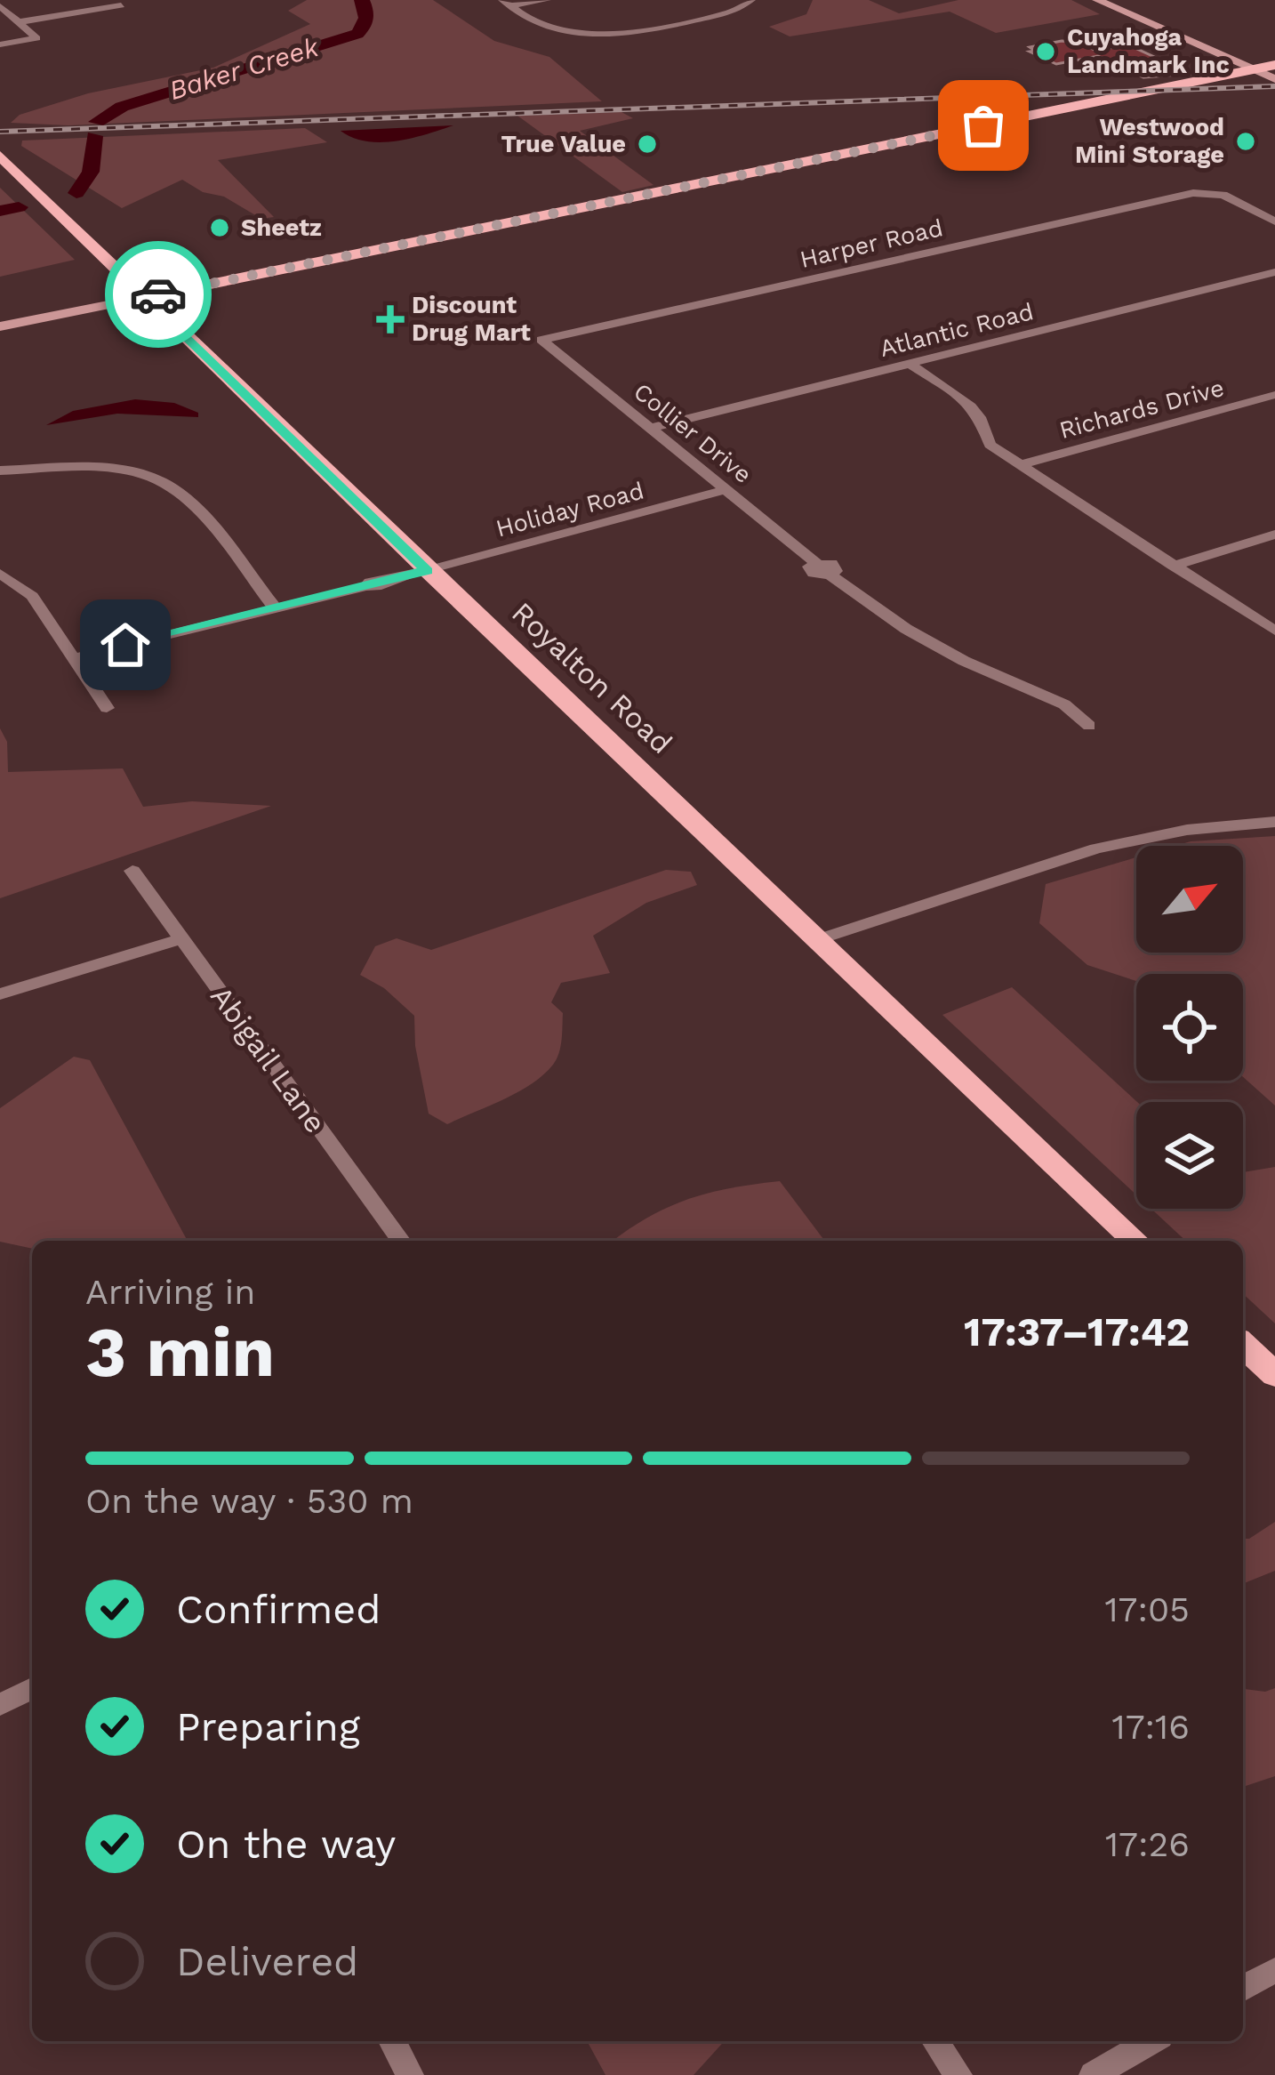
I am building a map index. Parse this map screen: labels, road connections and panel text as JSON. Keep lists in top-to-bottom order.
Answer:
{
  "streets": {
    "main road": ["Royalton Road"],
    "street": [
      "Harper Road",
      "Atlantic Road",
      "Richards Drive",
      "Collier Drive",
      "Holiday Road",
      "Abigail Lane"
    ]
  },
  "crossings": [
    ["Harper Road", "Collier Drive"],
    ["Atlantic Road", "Collier Drive"],
    ["Collier Drive", "Holiday Road"],
    ["Holiday Road", "Royalton Road"]
  ],
  "water": ["Baker Creek"],
  "places": {
    "other": [
      "Cuyahoga Landmark Inc",
      "Westwood Mini Storage",
      "True Value",
      "Sheetz"
    ],
    "health": ["Discount Drug Mart"]
  },
  "north": "top right",
  "page": {
    "heading": ["3 min", "Arriving in", "17:37–17:42"],
    "bar": "On the way · 530 m",
    "list": [
      ["Confirmed", "17:05"],
      ["Preparing", "17:16"],
      ["On the way", "17:26"],
      "Delivered"
    ]
  }
}
